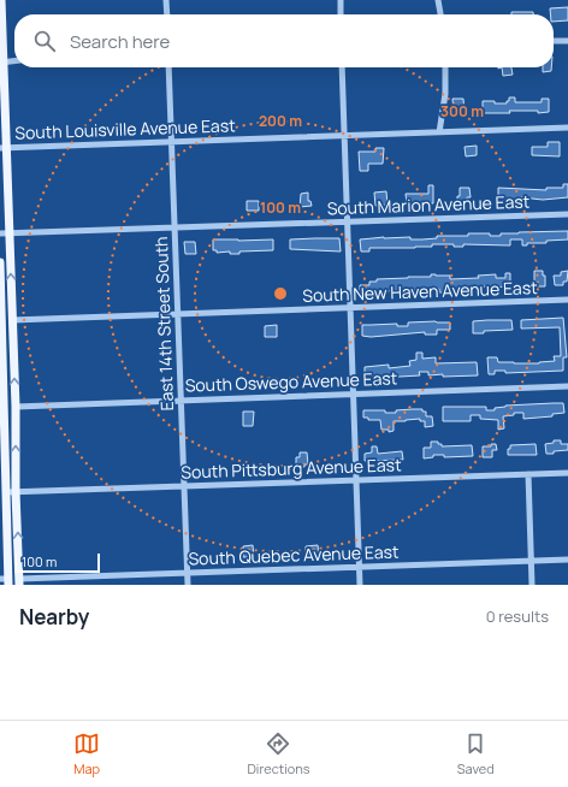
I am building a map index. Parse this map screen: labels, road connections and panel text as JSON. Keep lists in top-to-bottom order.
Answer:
{
  "streets": {
    "street": [
      "South Louisville Avenue East",
      "South Marion Avenue East",
      "South New Haven Avenue East",
      "East 14th Street South",
      "South Oswego Avenue East",
      "South Pittsburg Avenue East",
      "South Quebec Avenue East"
    ]
  },
  "crossings": [
    ["South Louisville Avenue East", "East 14th Street South"],
    ["South Marion Avenue East", "East 14th Street South"],
    ["South New Haven Avenue East", "East 14th Street South"],
    ["East 14th Street South", "South Oswego Avenue East"],
    ["East 14th Street South", "South Pittsburg Avenue East"],
    ["East 14th Street South", "South Quebec Avenue East"]
  ],
  "scale_bar": "100 m",
  "page": {
    "search": "Search here",
    "scale": "100 m",
    "heading": ["Nearby", "0 results"],
    "nav": ["Map", "Directions", "Saved"]
  },
  "rings": ["300 m", "200 m", "100 m"]
}
